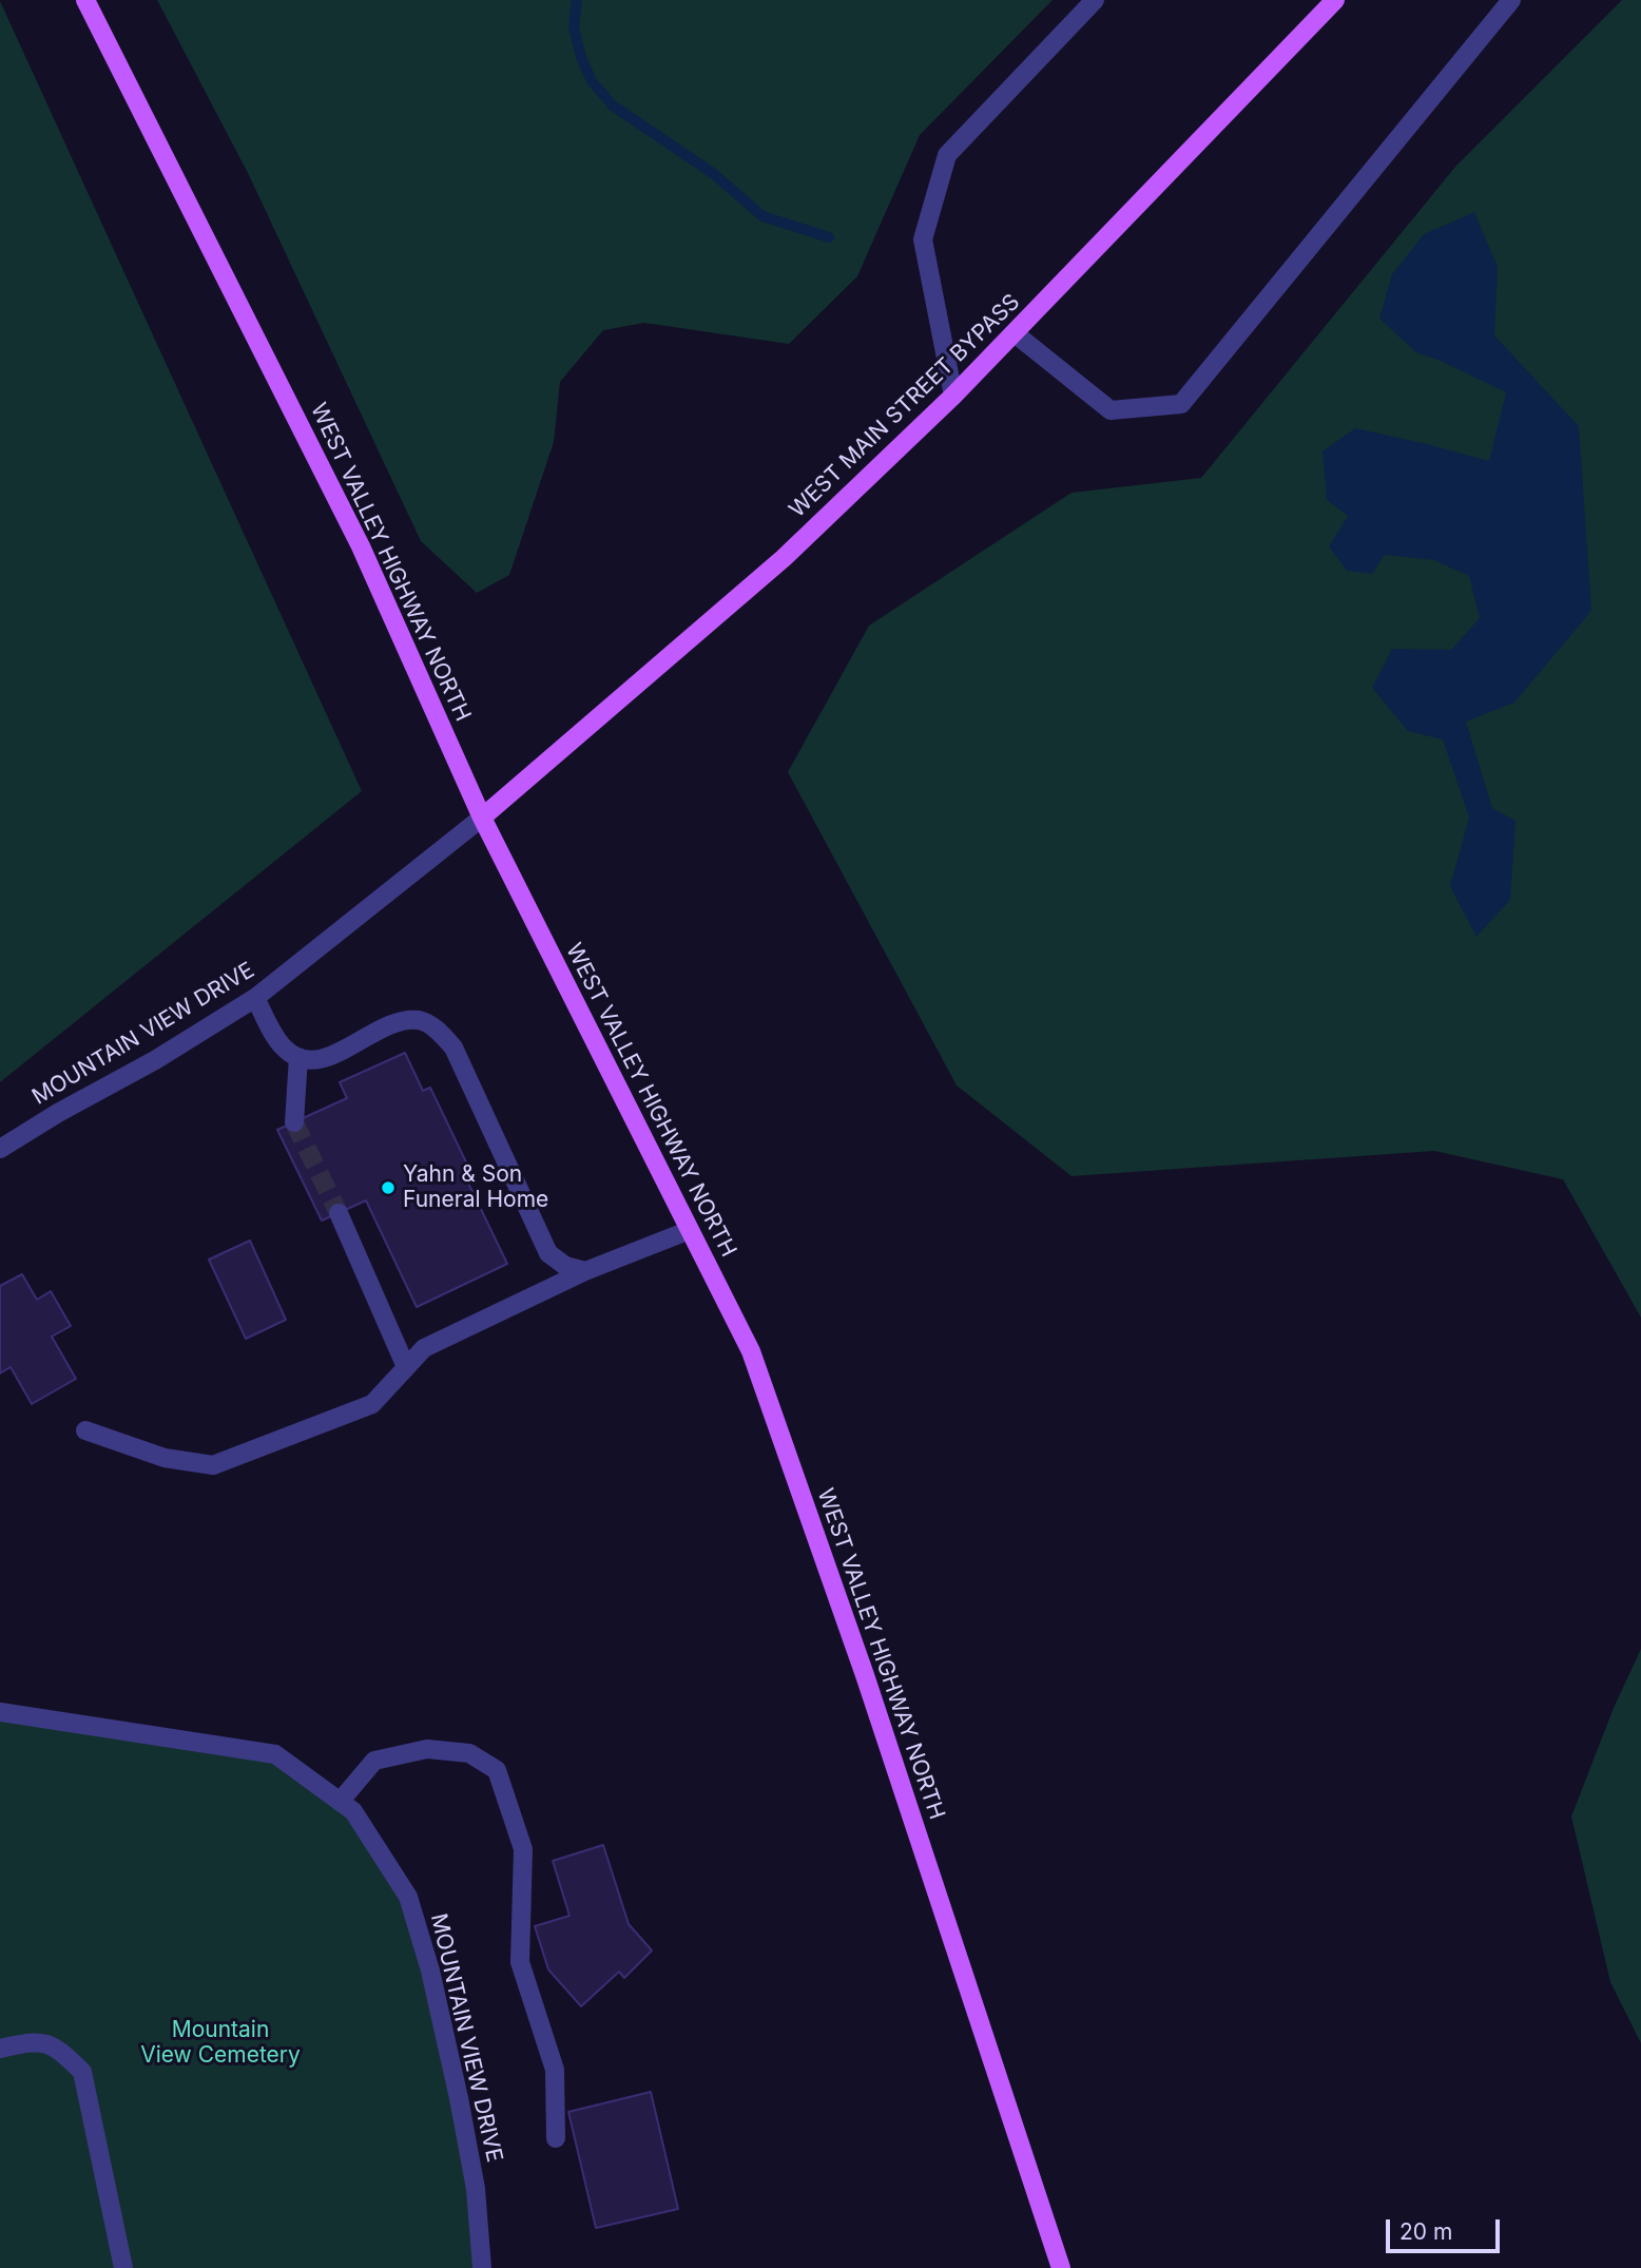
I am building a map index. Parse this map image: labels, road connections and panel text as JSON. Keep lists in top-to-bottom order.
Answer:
{
  "streets": {
    "main road": ["WEST MAIN STREET BYPASS", "WEST VALLEY HIGHWAY NORTH"],
    "street": ["MOUNTAIN VIEW DRIVE"]
  },
  "crossings": [
    ["WEST MAIN STREET BYPASS", "WEST VALLEY HIGHWAY NORTH"],
    ["WEST MAIN STREET BYPASS", "MOUNTAIN VIEW DRIVE"],
    ["WEST VALLEY HIGHWAY NORTH", "MOUNTAIN VIEW DRIVE"]
  ],
  "parks": ["Mountain View Cemetery"],
  "places": ["Yahn & Son Funeral Home"],
  "scale_bar": "20 m"
}
